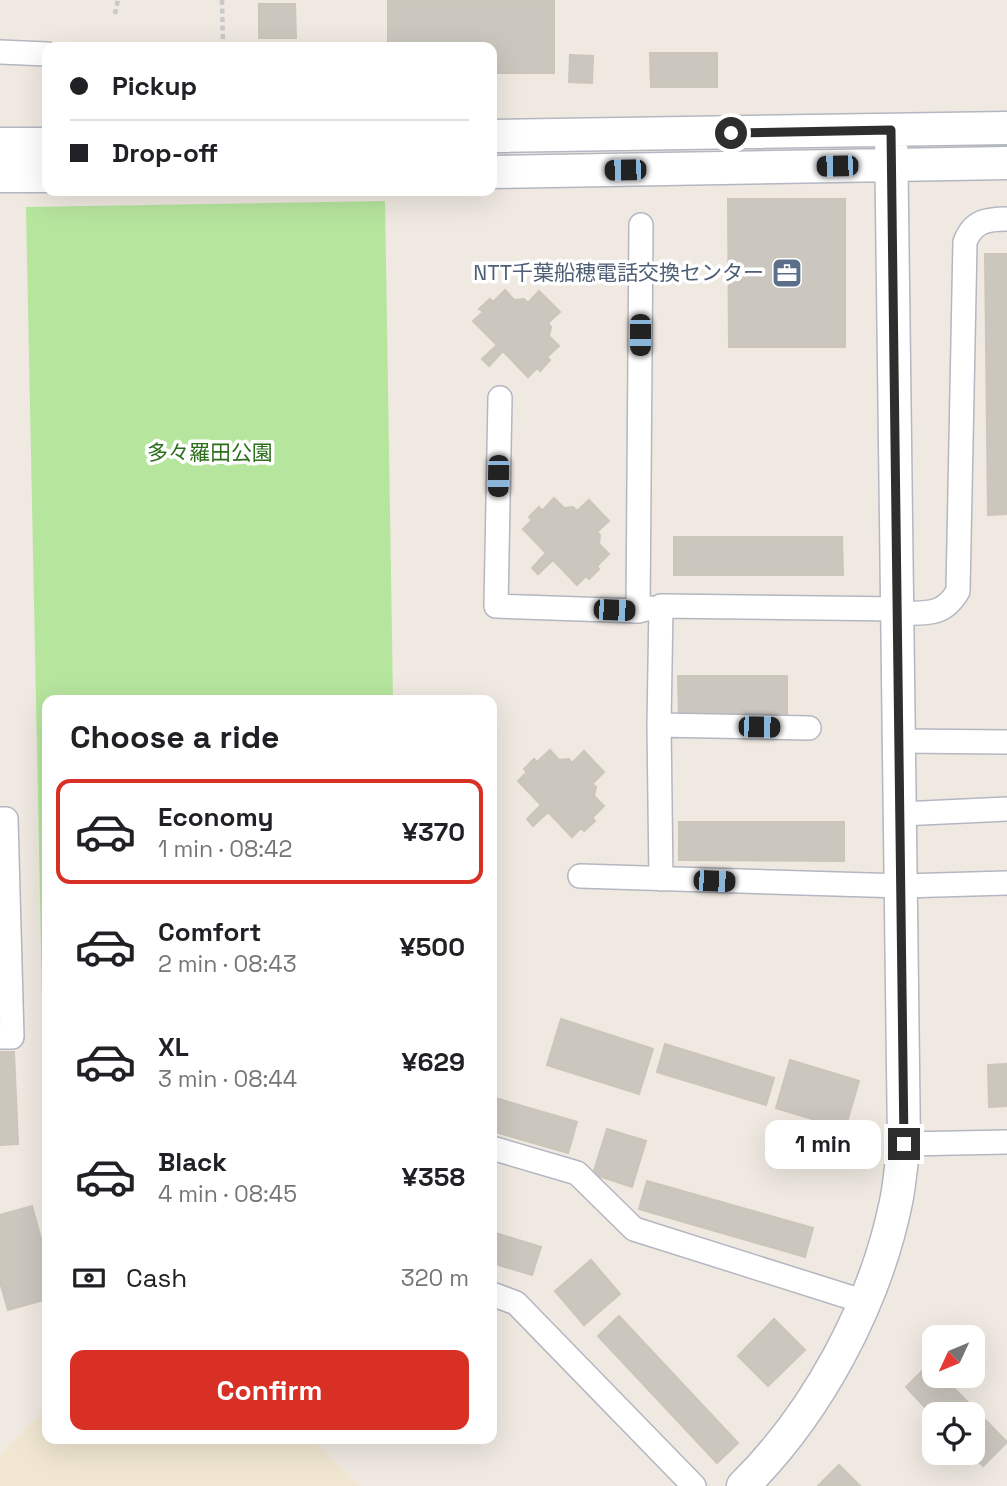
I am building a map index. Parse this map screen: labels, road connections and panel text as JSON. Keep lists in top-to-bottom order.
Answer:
{
  "parks": ["多々羅田公園"],
  "places": {
    "office": ["NTT千葉船穂電話交換センター"]
  },
  "north": "bottom left",
  "page": {
    "banner": ["Pickup", "Drop-off"],
    "heading": "Choose a ride",
    "list": [
      {
        "name": "Economy",
        "note": "1 min · 08:42",
        "value": "¥370"
      },
      {
        "name": "Comfort",
        "note": "2 min · 08:43",
        "value": "¥500"
      },
      {
        "name": "XL",
        "note": "3 min · 08:44",
        "value": "¥629"
      },
      {
        "name": "Black",
        "note": "4 min · 08:45",
        "value": "¥358"
      }
    ],
    "bubble": "1 min",
    "pay": ["Cash", "320 m"],
    "buttons": "Confirm"
  }
}
